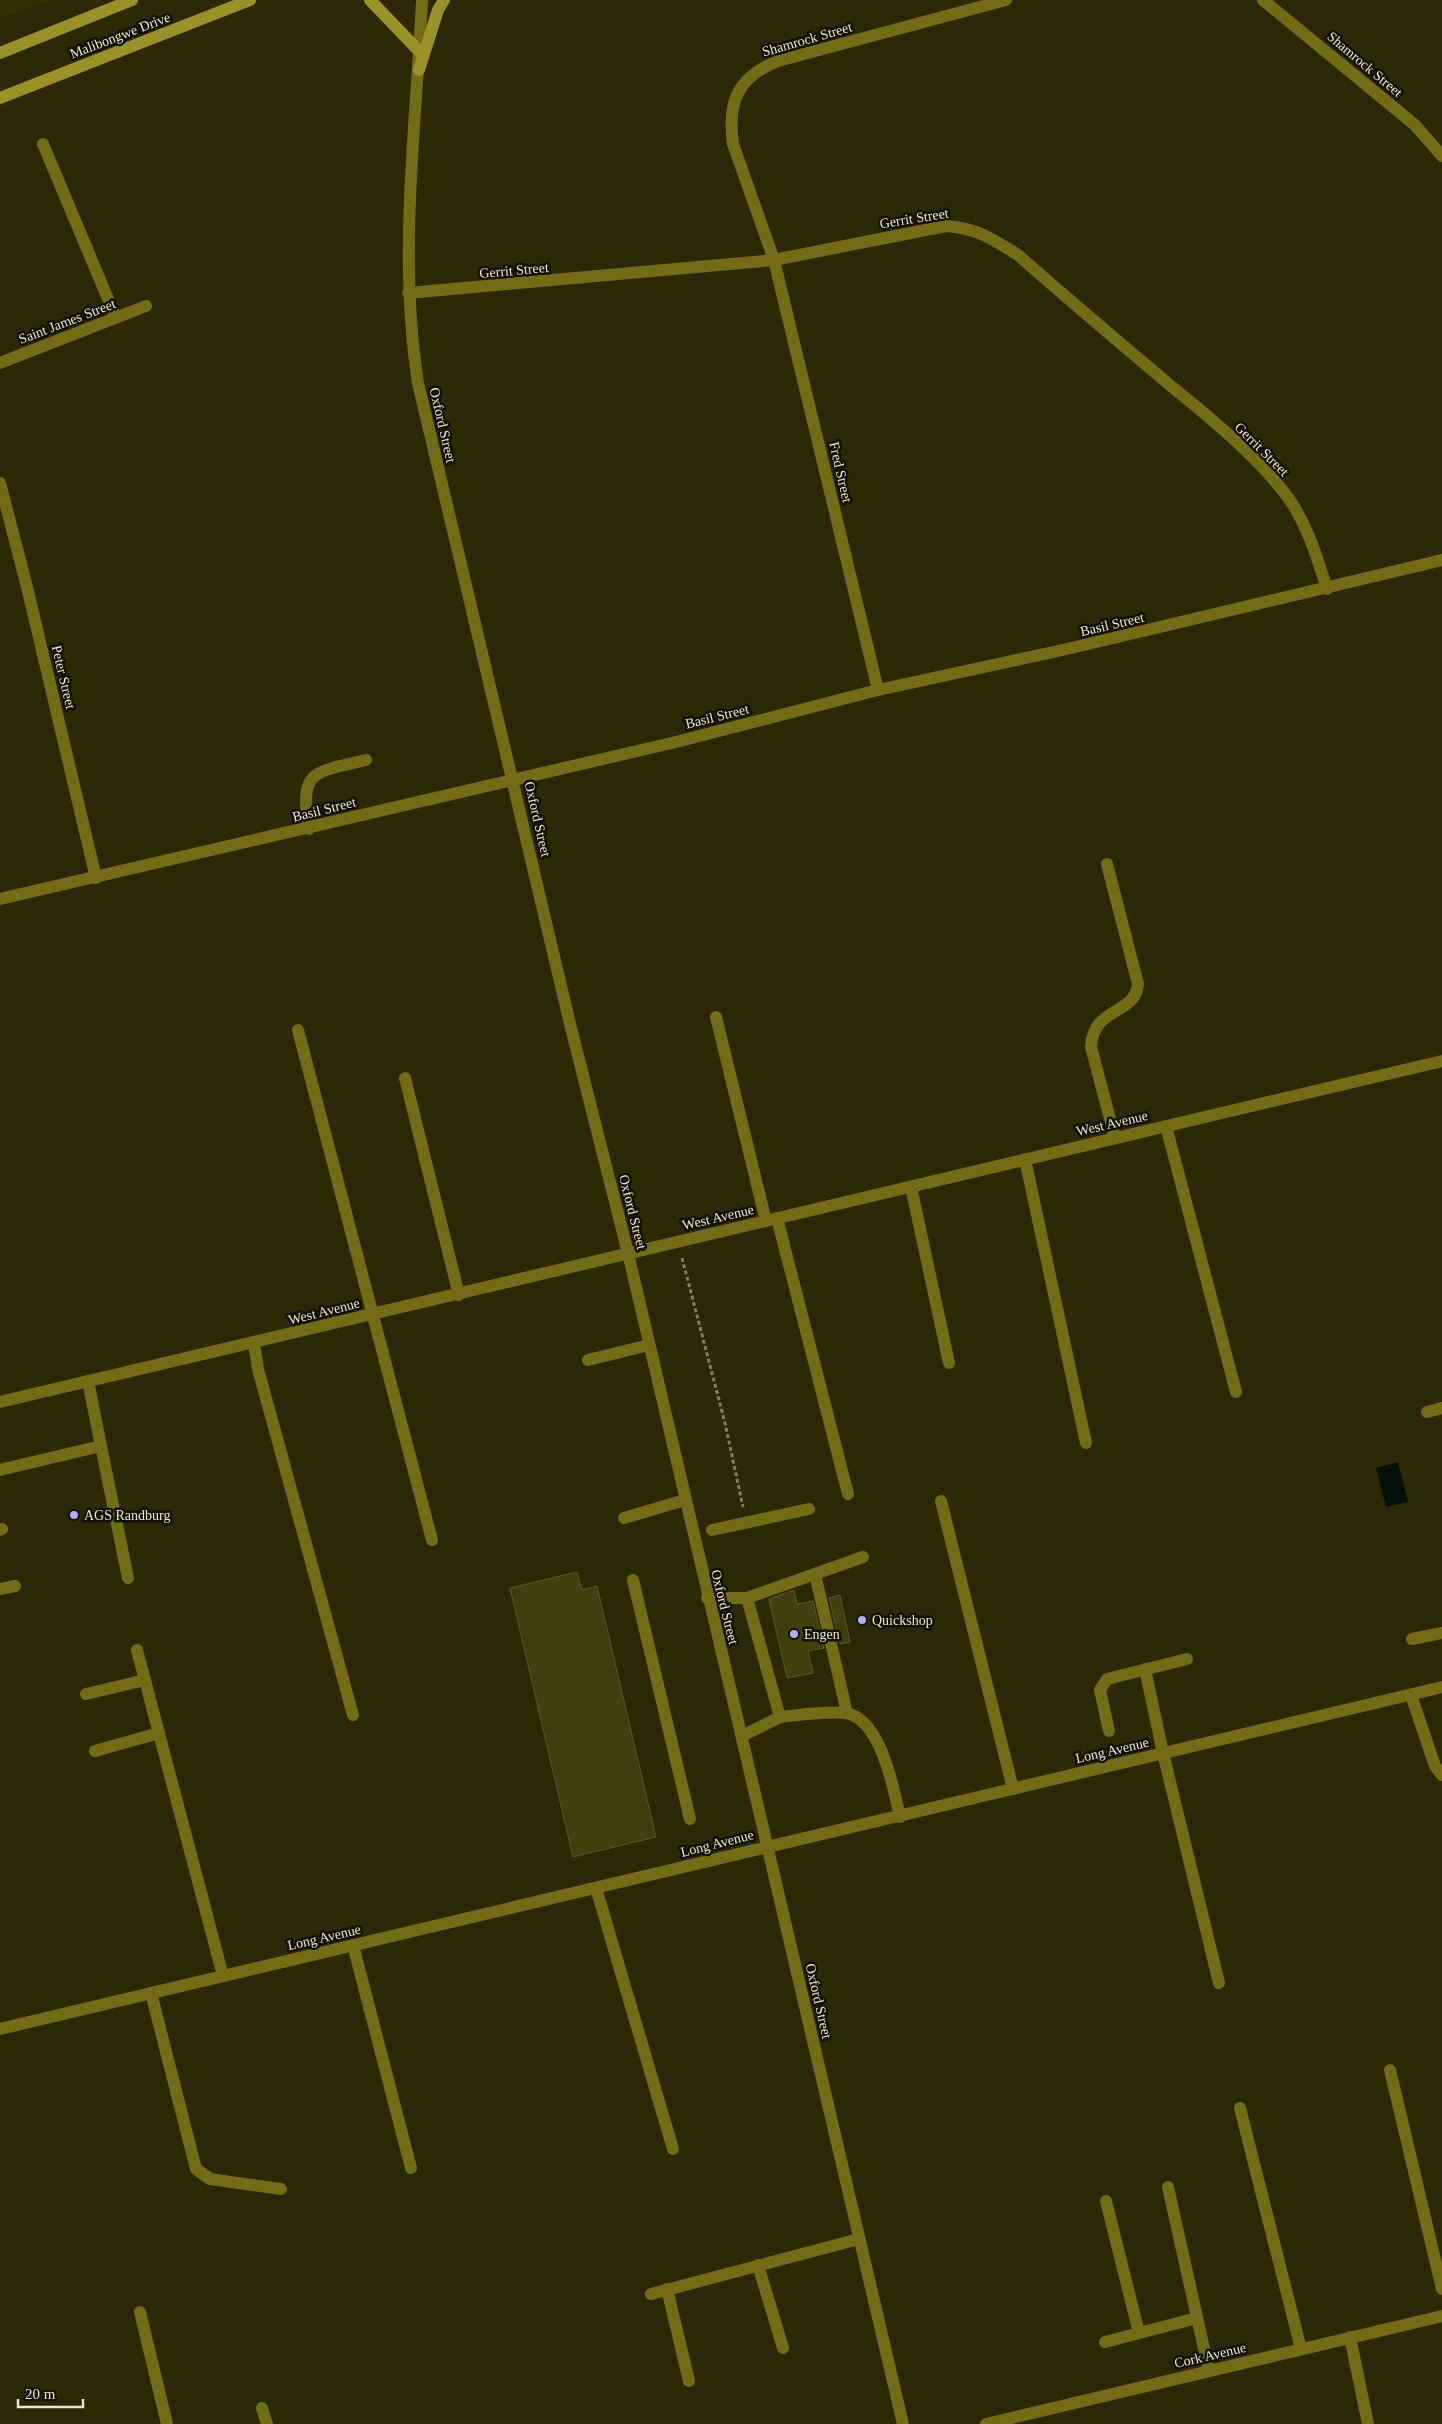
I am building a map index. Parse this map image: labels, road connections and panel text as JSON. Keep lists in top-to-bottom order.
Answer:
{
  "streets": {
    "main road": ["Malibongwe Drive"],
    "street": [
      "Shamrock Street",
      "Gerrit Street",
      "Saint James Street",
      "Oxford Street",
      "Fred Street",
      "Basil Street",
      "Peter Street",
      "West Avenue",
      "Long Avenue",
      "Cork Avenue"
    ]
  },
  "crossings": [
    ["Shamrock Street", "Gerrit Street"],
    ["Shamrock Street", "Fred Street"],
    ["Gerrit Street", "Oxford Street"],
    ["Gerrit Street", "Fred Street"],
    ["Gerrit Street", "Basil Street"],
    ["Oxford Street", "Basil Street"],
    ["Oxford Street", "West Avenue"],
    ["Oxford Street", "Long Avenue"],
    ["Fred Street", "Basil Street"],
    ["Basil Street", "Peter Street"]
  ],
  "places": ["AGS Randburg", "Quickshop", "Engen"],
  "scale_bar": "20 m"
}
